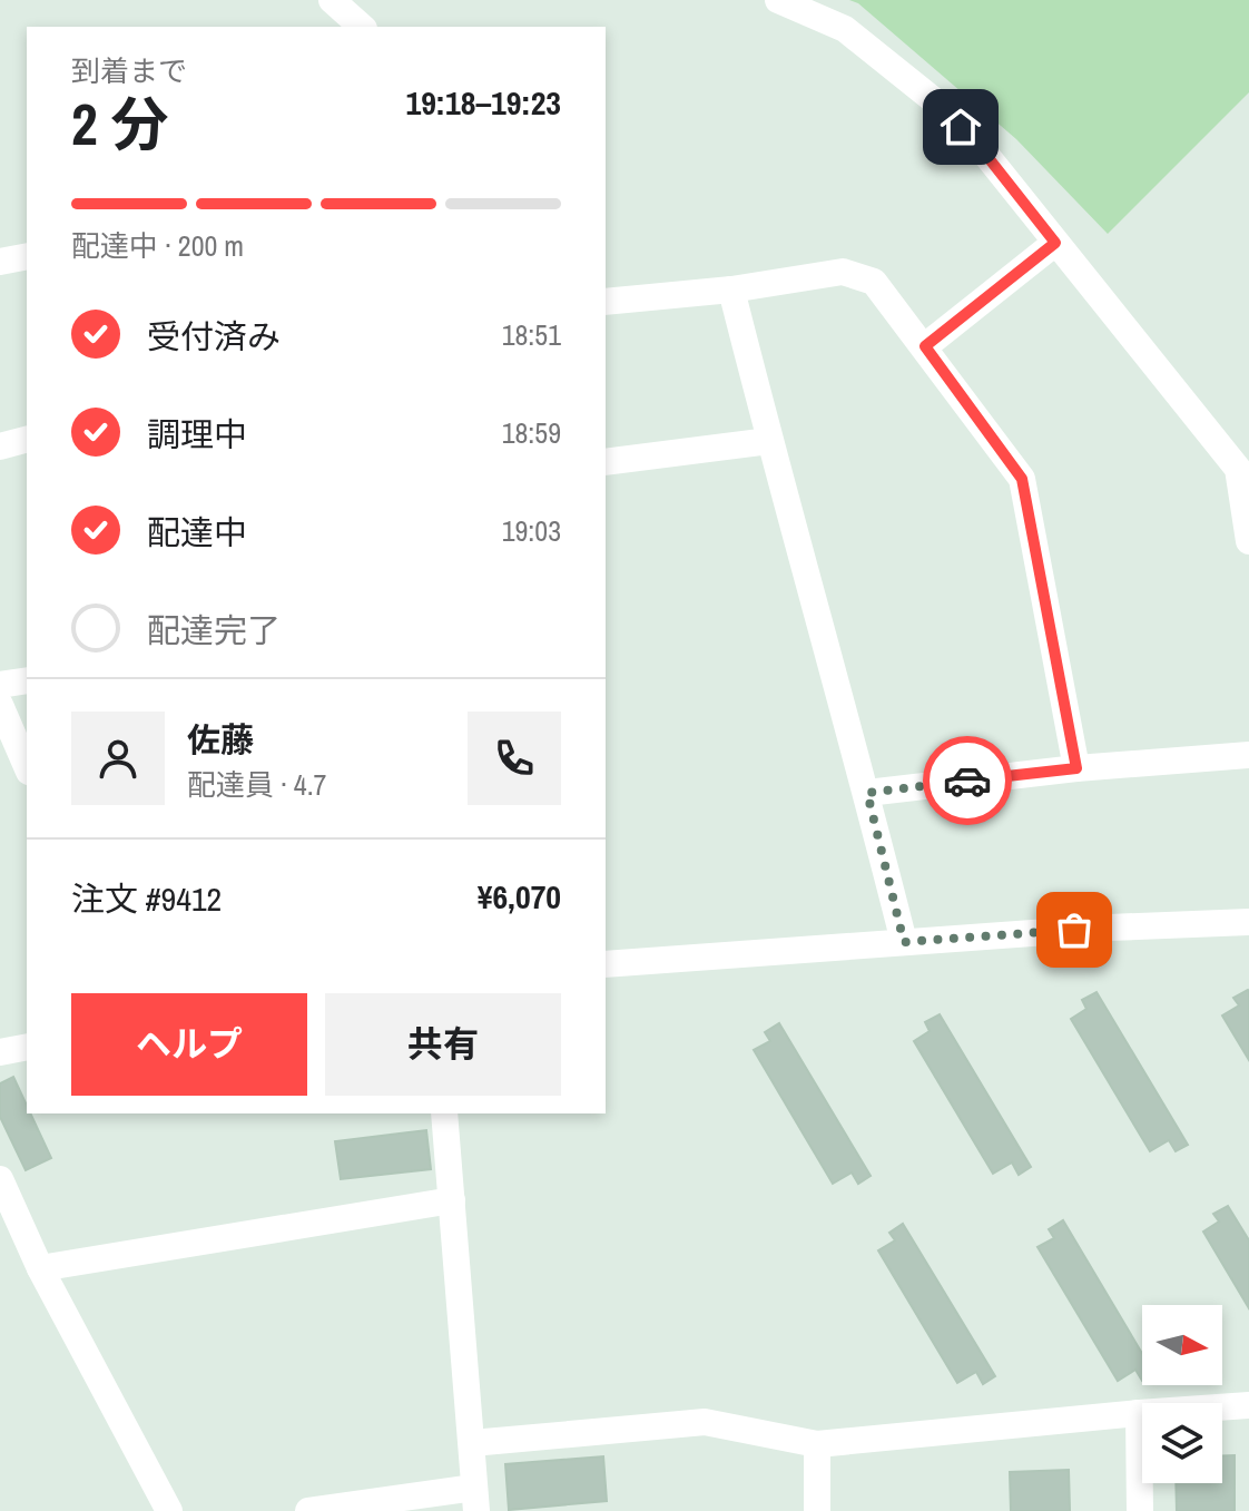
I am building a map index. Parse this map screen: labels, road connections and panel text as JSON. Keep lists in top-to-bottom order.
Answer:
{
  "north": "right",
  "page": {
    "heading": ["2 分", "到着まで", "19:18–19:23"],
    "panel": [
      "佐藤",
      "配達員 · 4.7",
      "注文 #9412",
      "¥6,070"
    ],
    "bar": "配達中 · 200 m",
    "list": [
      ["受付済み", "18:51"],
      ["調理中", "18:59"],
      ["配達中", "19:03"],
      "配達完了"
    ],
    "buttons": ["ヘルプ", "共有"]
  }
}
